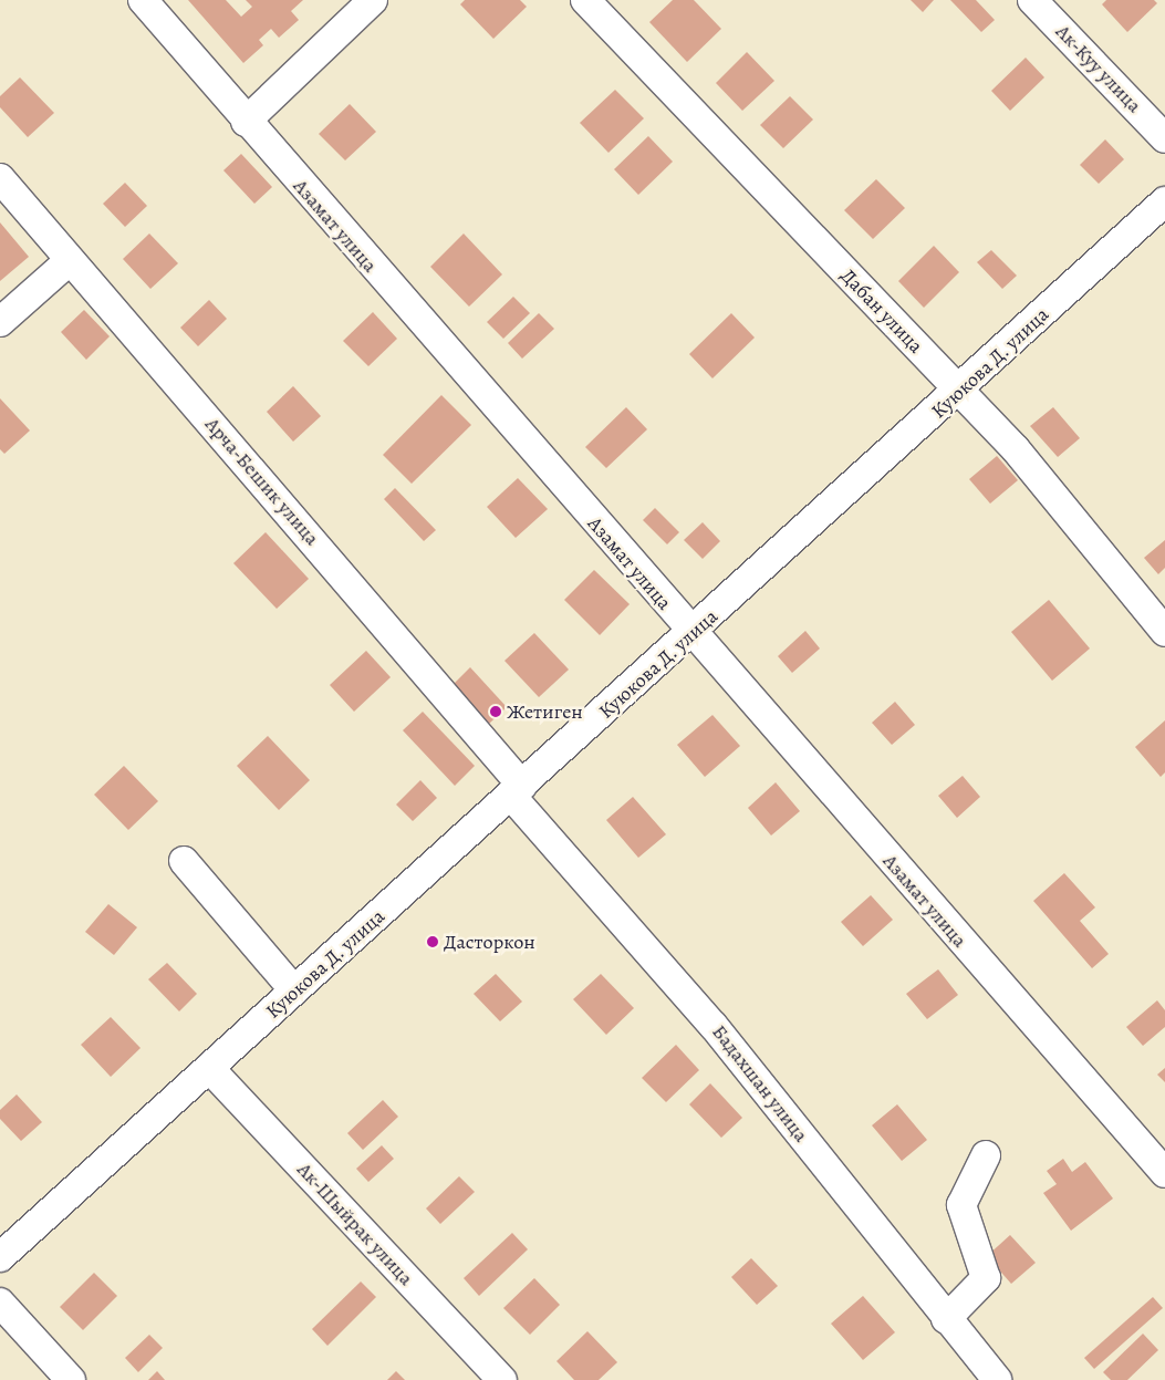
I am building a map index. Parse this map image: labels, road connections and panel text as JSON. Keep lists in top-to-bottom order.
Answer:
{
  "streets": {
    "street": [
      "Ак-Куу улица",
      "Азамат улица",
      "Дабан улица",
      "Куюкова Д. улица",
      "Арча-Бешик улица",
      "Бадахшан улица",
      "Ак-Шыйрак улица"
    ]
  },
  "crossings": [
    ["Азамат улица", "Куюкова Д. улица"],
    ["Дабан улица", "Куюкова Д. улица"],
    ["Куюкова Д. улица", "Арча-Бешик улица"],
    ["Куюкова Д. улица", "Бадахшан улица"],
    ["Куюкова Д. улица", "Ак-Шыйрак улица"],
    ["Арча-Бешик улица", "Бадахшан улица"]
  ],
  "places": ["Жетиген", "Дасторкон"]
}
